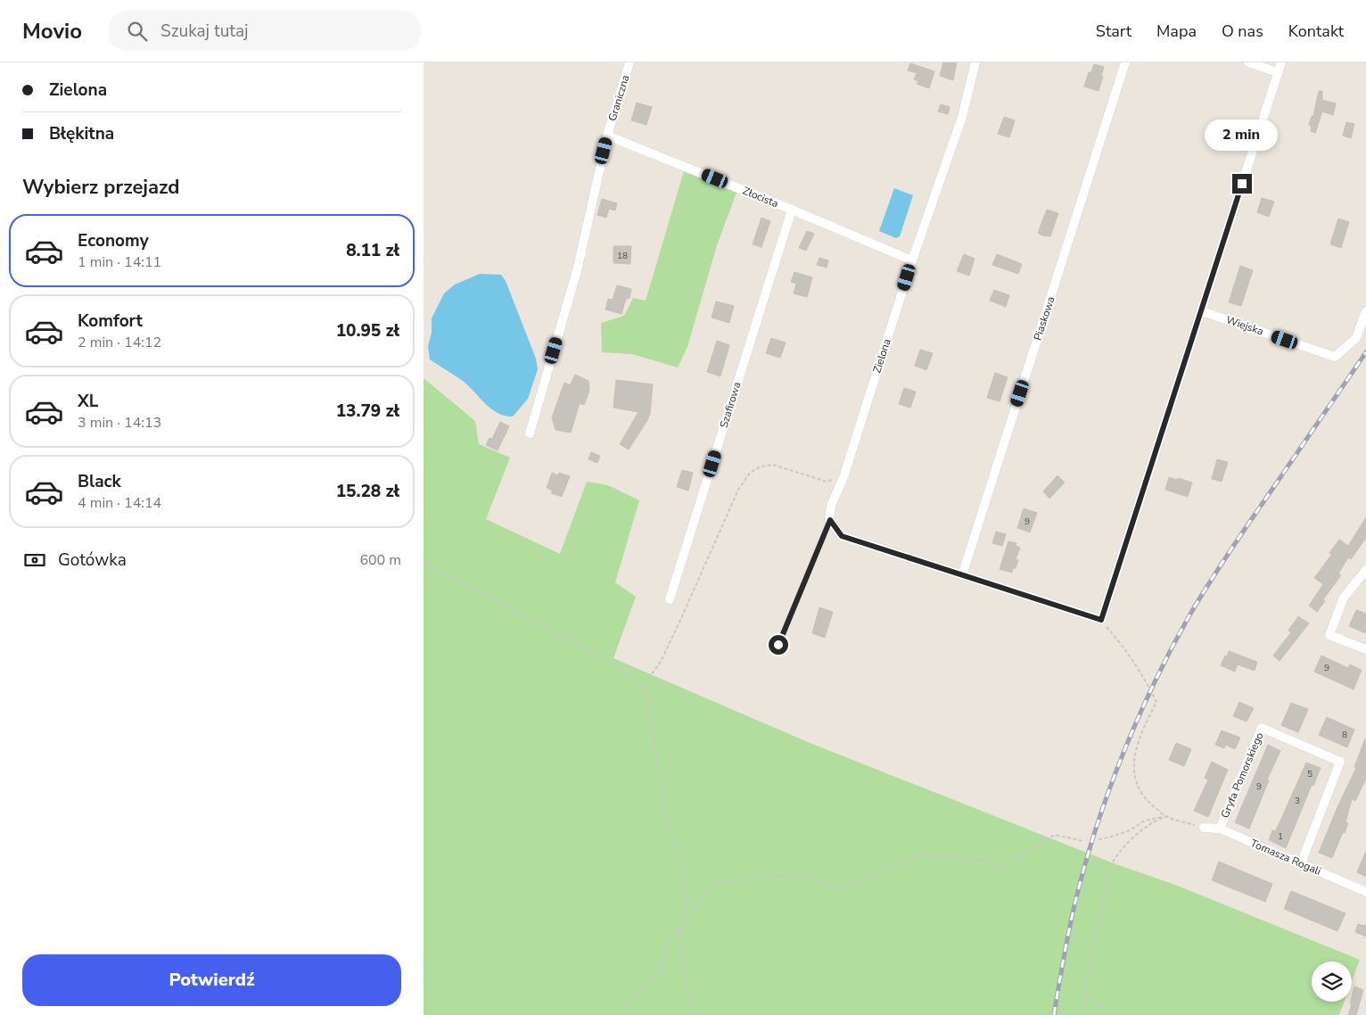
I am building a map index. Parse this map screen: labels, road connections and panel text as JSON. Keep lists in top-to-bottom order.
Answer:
{
  "streets": {
    "street": [
      "Graniczna",
      "Złocista",
      "Piaskowa",
      "Wiejska",
      "Zielona",
      "Szafirowa",
      "Gryfa Pomorskiego",
      "Tomasza Rogali"
    ]
  },
  "crossings": [
    ["Graniczna", "Złocista"],
    ["Złocista", "Zielona"],
    ["Złocista", "Szafirowa"],
    ["Gryfa Pomorskiego", "Tomasza Rogali"]
  ],
  "house_numbers": [
    "18",
    "9",
    "9",
    "8",
    "5",
    "9",
    "3",
    "1"
  ],
  "page": {
    "header": "Movio",
    "search": "Szukaj tutaj",
    "nav": [
      "Start",
      "Mapa",
      "O nas",
      "Kontakt"
    ],
    "banner": ["Zielona", "Błękitna"],
    "bubble": "2 min",
    "heading": "Wybierz przejazd",
    "list": [
      {
        "name": "Economy",
        "note": "1 min · 14:11",
        "value": "8.11 zł"
      },
      {
        "name": "Komfort",
        "note": "2 min · 14:12",
        "value": "10.95 zł"
      },
      {
        "name": "XL",
        "note": "3 min · 14:13",
        "value": "13.79 zł"
      },
      {
        "name": "Black",
        "note": "4 min · 14:14",
        "value": "15.28 zł"
      }
    ],
    "pay": ["Gotówka", "600 m"],
    "buttons": "Potwierdź"
  }
}
